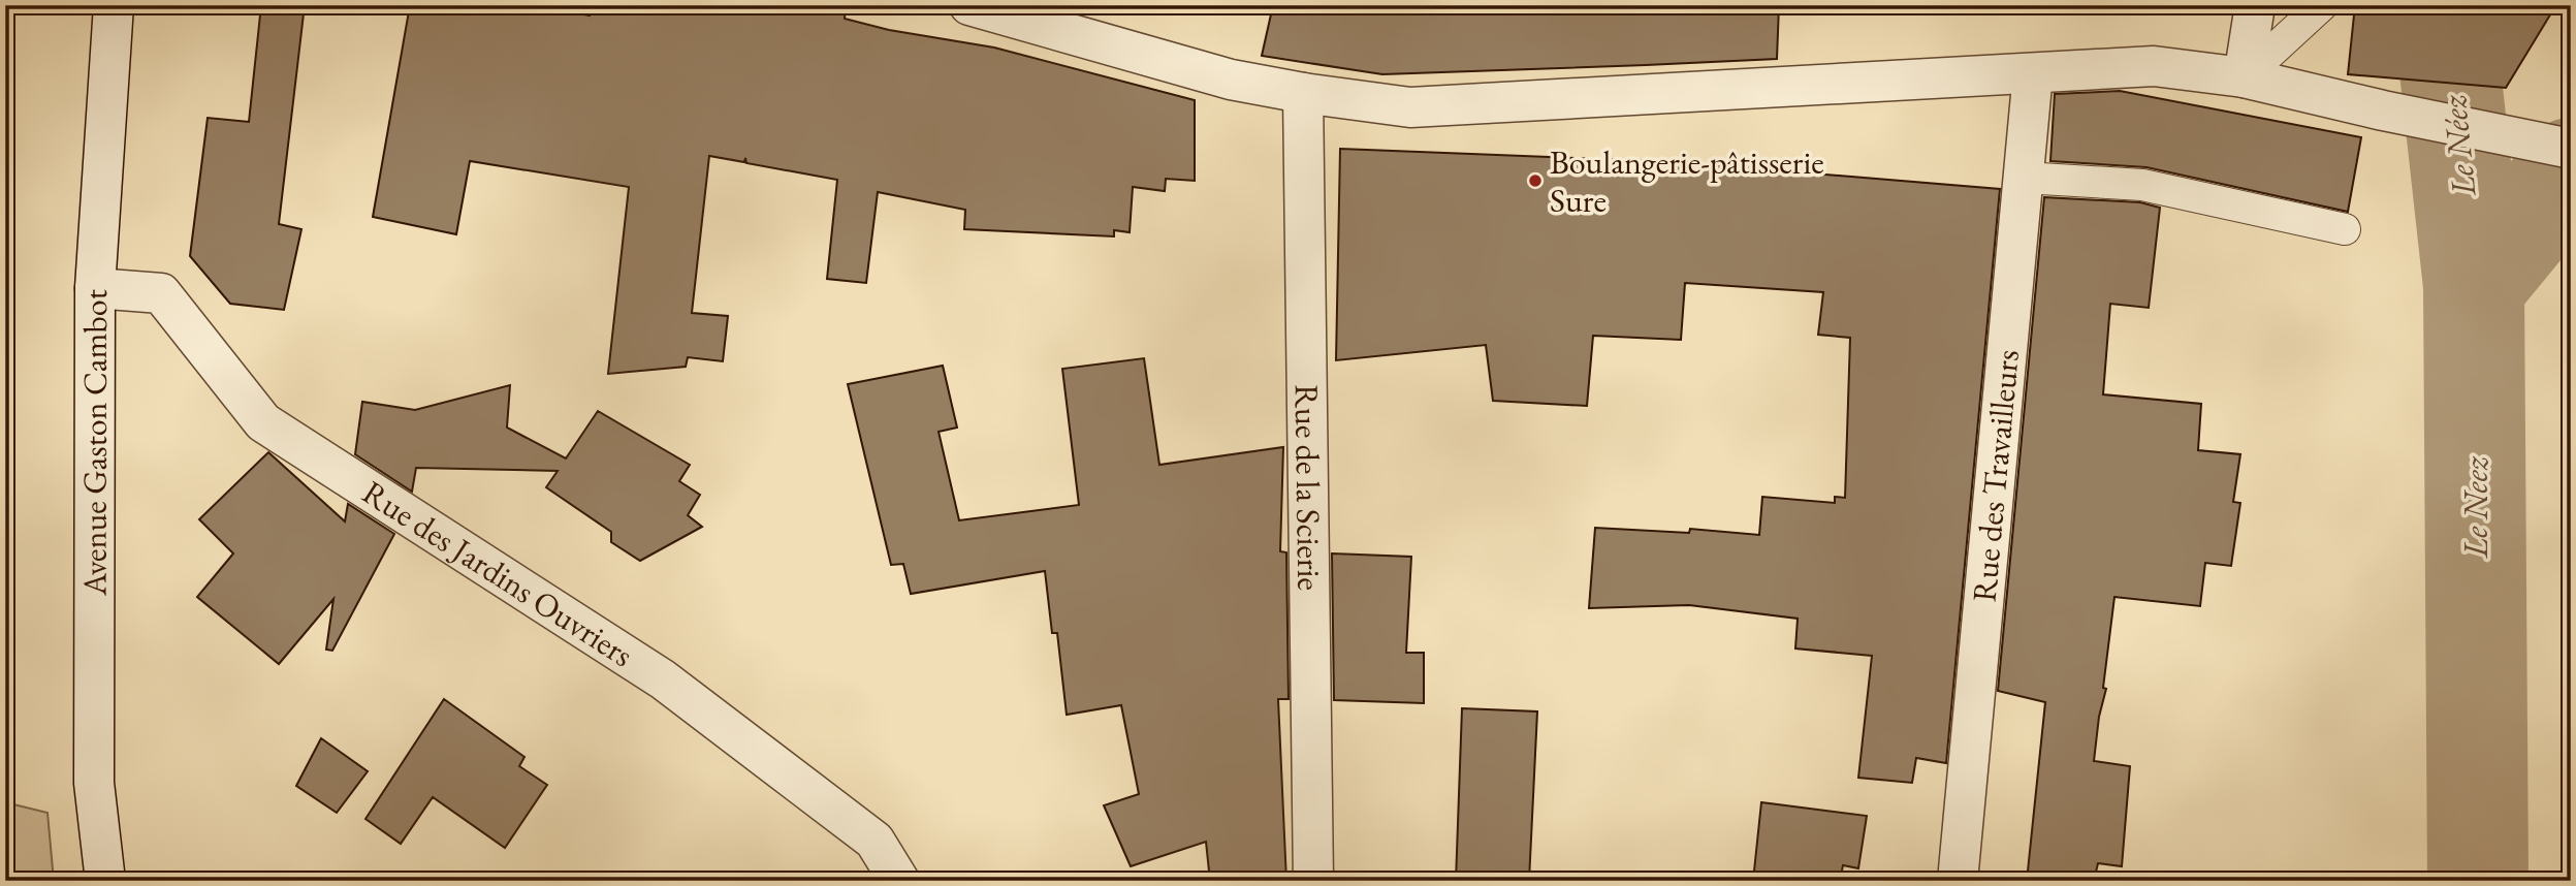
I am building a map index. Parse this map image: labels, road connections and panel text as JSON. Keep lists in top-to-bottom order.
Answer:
{
  "streets": {
    "street": [
      "Avenue Gaston Cambot",
      "Rue des Travailleurs",
      "Rue de la Scierie",
      "Rue des Jardins Ouvriers"
    ]
  },
  "crossings": [
    ["Avenue Gaston Cambot", "Rue des Jardins Ouvriers"]
  ],
  "water": ["Le Néez", "Le Neez"],
  "places": ["Boulangerie-pâtisserie Sure"]
}
